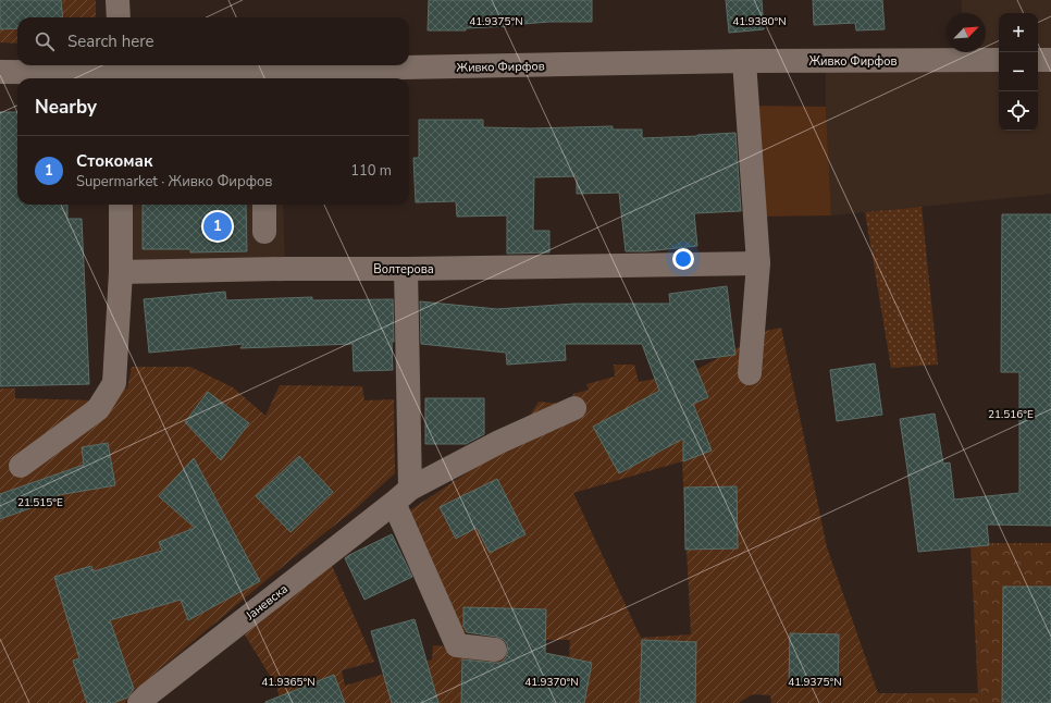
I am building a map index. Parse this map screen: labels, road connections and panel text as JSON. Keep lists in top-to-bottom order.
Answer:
{
  "streets": {
    "street": ["Живко Фирфов", "Волтерова", "Јаневска"]
  },
  "north": "top right",
  "page": {
    "map_buttons": ["+", "−"],
    "search": "Search here",
    "heading": "Nearby",
    "list": [
      {
        "mark": "1",
        "name": "Стокомак",
        "note": "Supermarket · Живко Фирфов",
        "value": "110 m"
      }
    ],
    "pins": "1"
  },
  "coordinates": [
    "41.9375°N",
    "41.9380°N",
    "21.516°E",
    "21.515°E",
    "41.9365°N",
    "41.9370°N"
  ]
}
